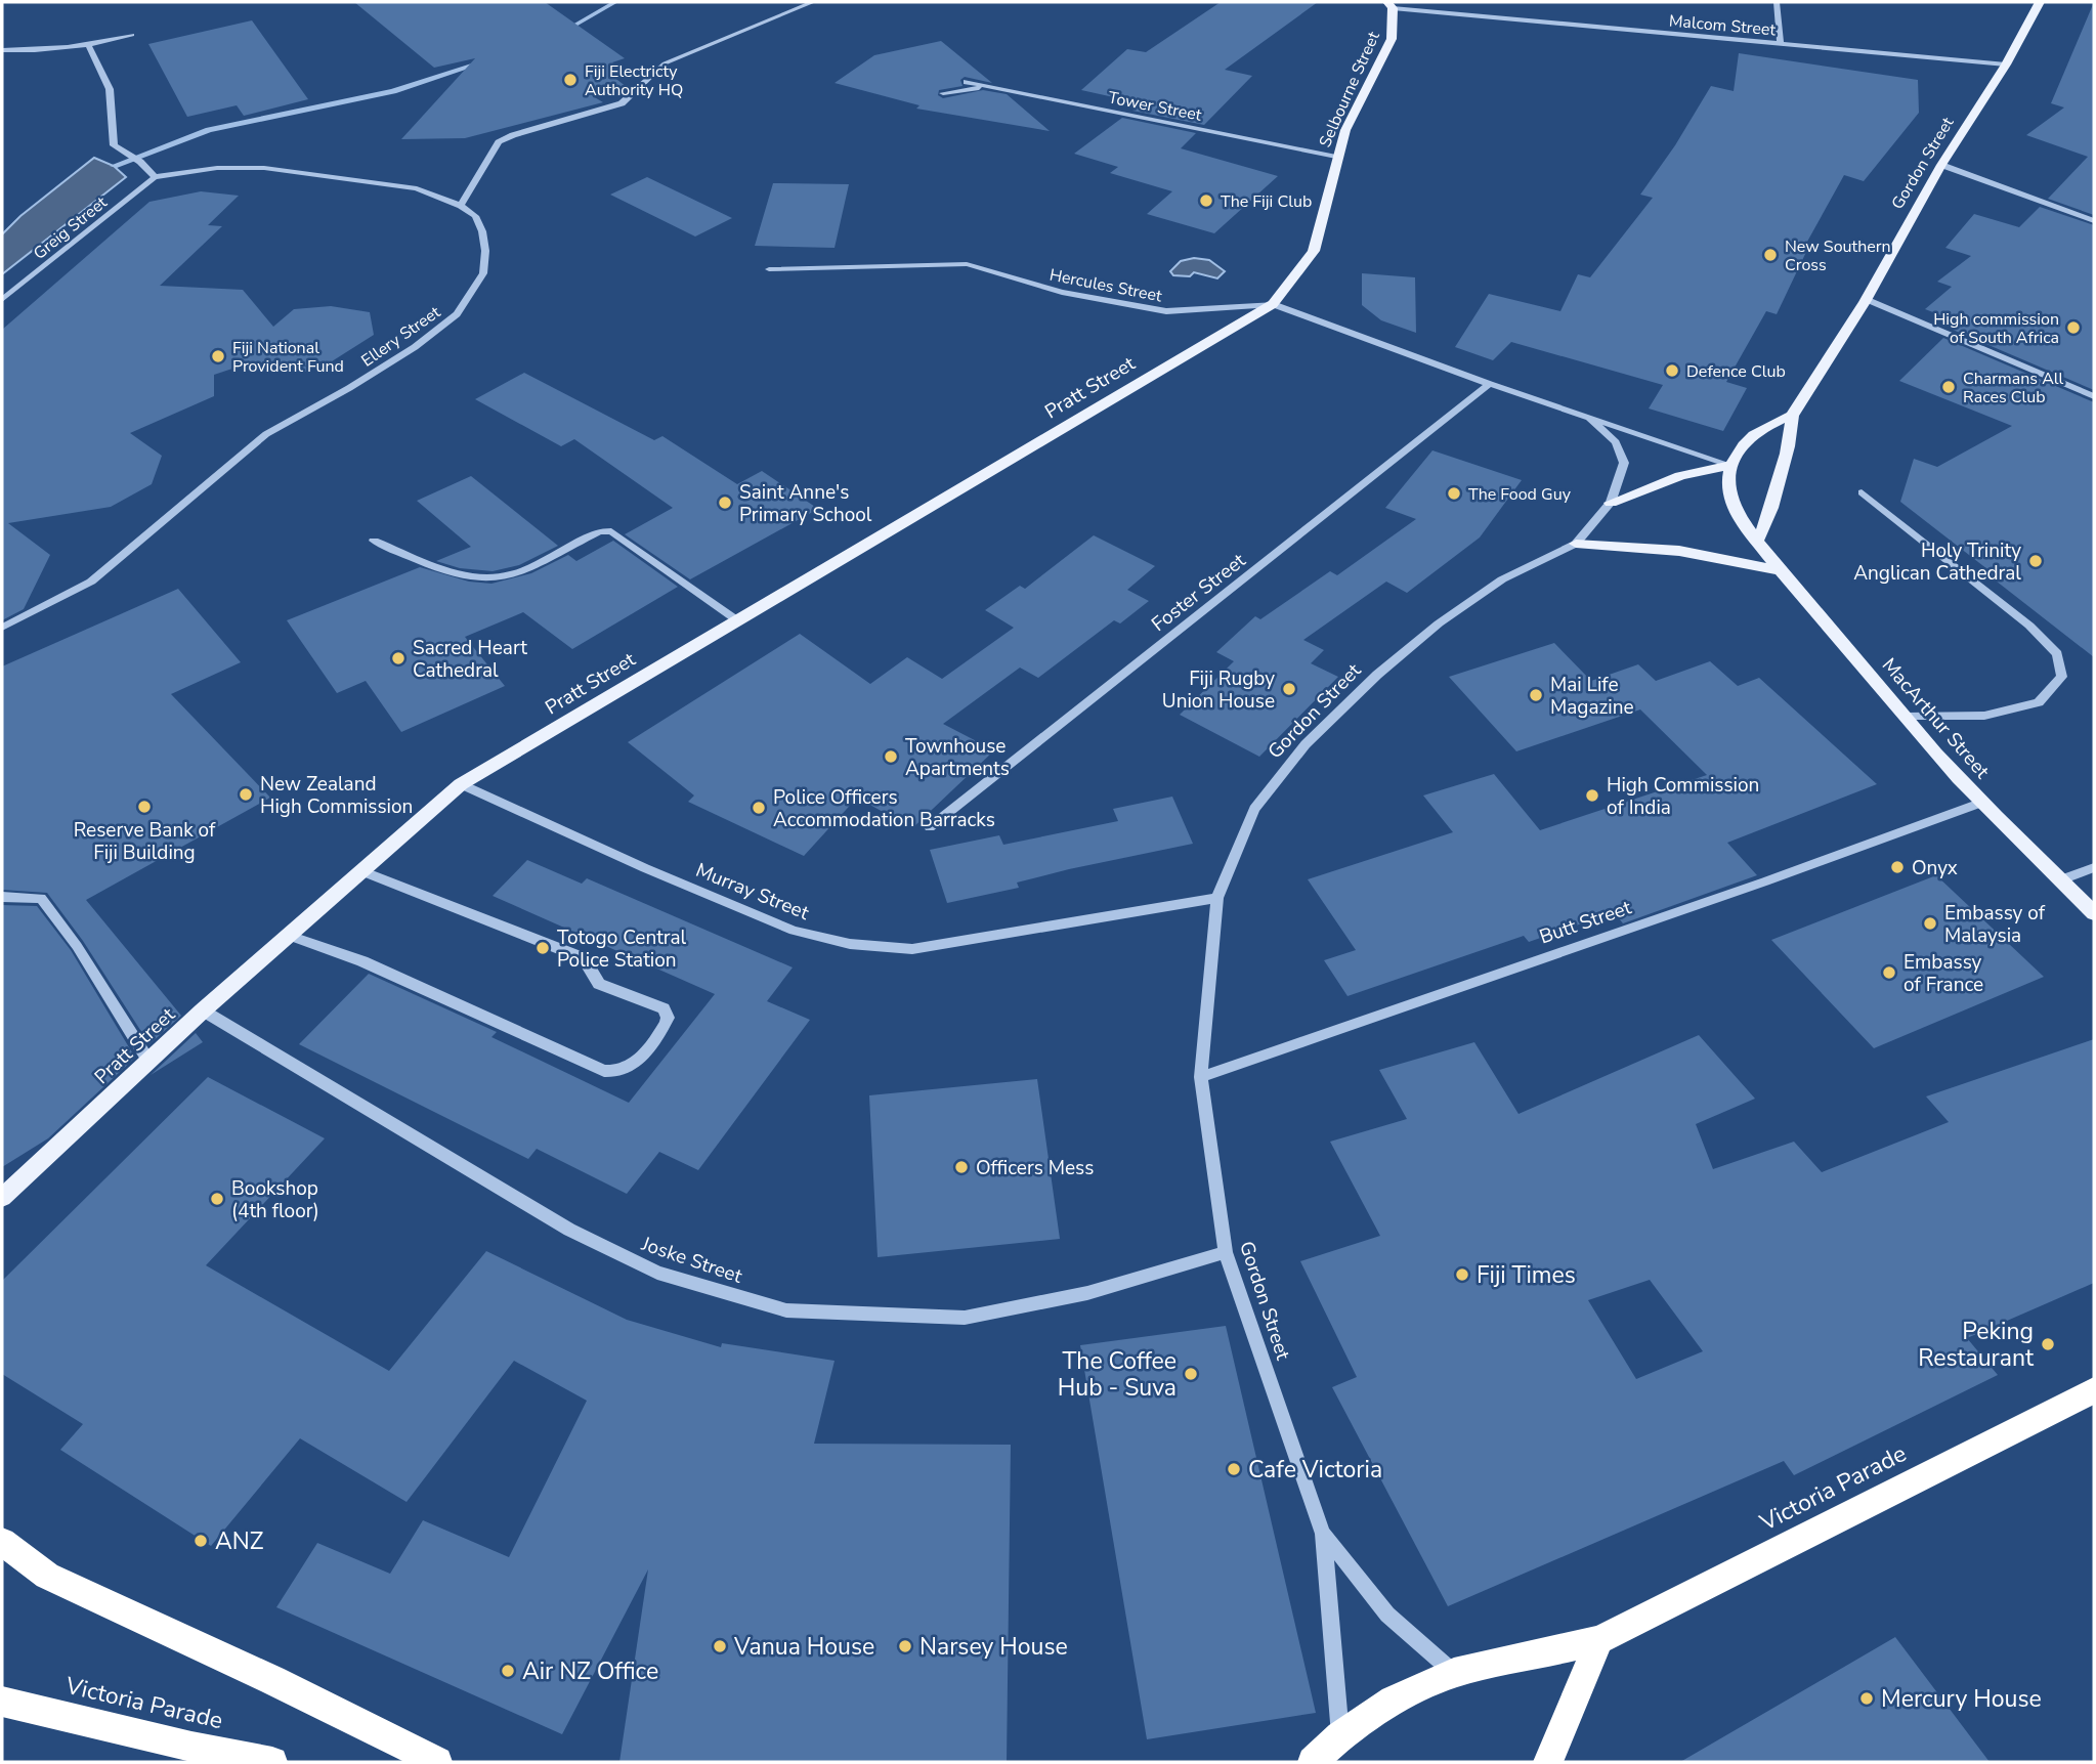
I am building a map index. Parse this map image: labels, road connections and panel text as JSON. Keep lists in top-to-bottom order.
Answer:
{
  "streets": {
    "highway": ["Victoria Parade"],
    "main road": [
      "Selbourne Street",
      "Gordon Street",
      "Pratt Street",
      "MacArthur Street"
    ],
    "street": [
      "Malcom Street",
      "Tower Street",
      "Greig Street",
      "Hercules Street",
      "Ellery Street",
      "Foster Street",
      "Murray Street",
      "Butt Street",
      "Joske Street"
    ]
  },
  "crossings": [
    ["Malcom Street", "Selbourne Street"],
    ["Malcom Street", "Gordon Street"],
    ["Selbourne Street", "Tower Street"],
    ["Selbourne Street", "Hercules Street"],
    ["Selbourne Street", "Pratt Street"],
    ["Gordon Street", "Hercules Street"],
    ["Gordon Street", "Murray Street"],
    ["Gordon Street", "Butt Street"],
    ["Gordon Street", "Joske Street"],
    ["Gordon Street", "Victoria Parade"],
    ["Greig Street", "Ellery Street"],
    ["Hercules Street", "Pratt Street"],
    ["Hercules Street", "Foster Street"],
    ["Pratt Street", "Murray Street"],
    ["Pratt Street", "Joske Street"],
    ["MacArthur Street", "Butt Street"]
  ],
  "places": [
    "Fiji Electricty Authority HQ",
    "The Fiji Club",
    "New Southern Cross",
    "High commission of South Africa",
    "Fiji National Provident Fund",
    "Defence Club",
    "Charmans All Races Club",
    "The Food Guy",
    "Saint Anne's Primary School",
    "Holy Trinity Anglican Cathedral",
    "Sacred Heart Cathedral",
    "Fiji Rugby Union House",
    "Mai Life Magazine",
    "Townhouse Apartments",
    "New Zealand High Commission",
    "High Commission of India",
    "Reserve Bank of Fiji Building",
    "Police Officers Accommodation Barracks",
    "Onyx",
    "Embassy of Malaysia",
    "Totogo Central Police Station",
    "Embassy of France",
    "Officers Mess",
    "Bookshop (4th floor)",
    "Fiji Times",
    "Peking Restaurant",
    "The Coffee Hub - Suva",
    "Cafe Victoria",
    "ANZ",
    "Vanua House",
    "Narsey House",
    "Air NZ Office",
    "Mercury House"
  ]
}
